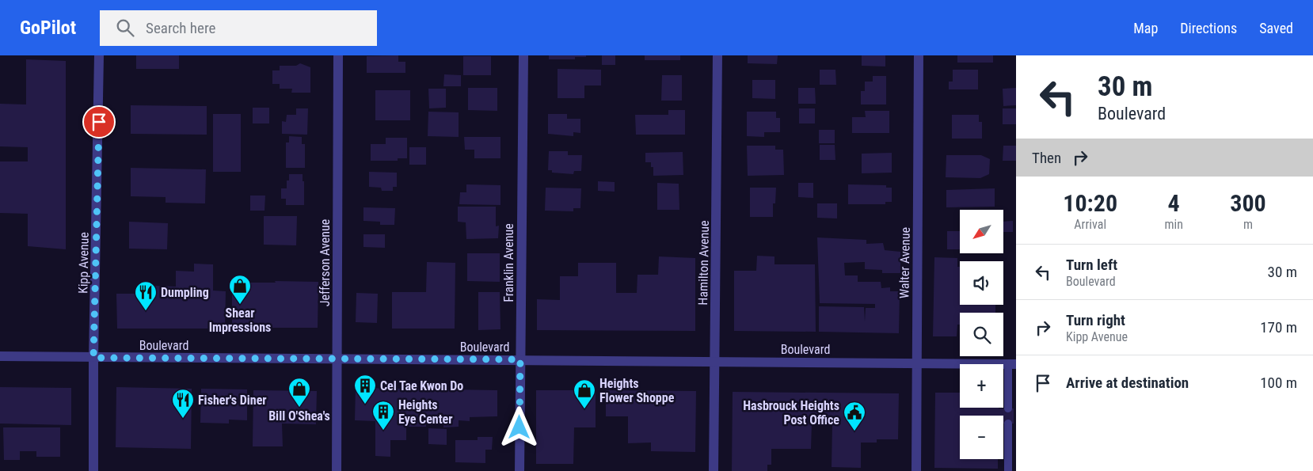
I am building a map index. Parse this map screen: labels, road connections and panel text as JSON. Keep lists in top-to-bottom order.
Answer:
{
  "streets": {
    "street": [
      "Kipp Avenue",
      "Jefferson Avenue",
      "Franklin Avenue",
      "Hamilton Avenue",
      "Walter Avenue",
      "Boulevard"
    ]
  },
  "crossings": [
    ["Kipp Avenue", "Boulevard"],
    ["Jefferson Avenue", "Boulevard"],
    ["Franklin Avenue", "Boulevard"],
    ["Hamilton Avenue", "Boulevard"],
    ["Walter Avenue", "Boulevard"]
  ],
  "places": {
    "shop": ["Shear Impressions", "Bill O'Shea's", "Heights Flower Shoppe"],
    "restaurant": ["Dumpling", "Fisher's Diner"],
    "building": ["Cel Tae Kwon Do", "Heights Eye Center"],
    "public building": ["Hasbrouck Heights Post Office"]
  },
  "north": "bottom left",
  "page": {
    "header": "GoPilot",
    "search": "Search here",
    "nav": ["Map", "Directions", "Saved"],
    "turn": ["30 m", "Boulevard"],
    "then": "Then",
    "eta": [
      "10:20",
      "Arrival",
      "4",
      "min",
      "300",
      "m"
    ],
    "map_buttons": ["+", "−"],
    "list": [
      {
        "name": "Turn left",
        "note": "Boulevard",
        "value": "30 m"
      },
      {
        "name": "Turn right",
        "note": "Kipp Avenue",
        "value": "170 m"
      },
      {
        "name": "Arrive at destination",
        "value": "100 m"
      }
    ]
  }
}
